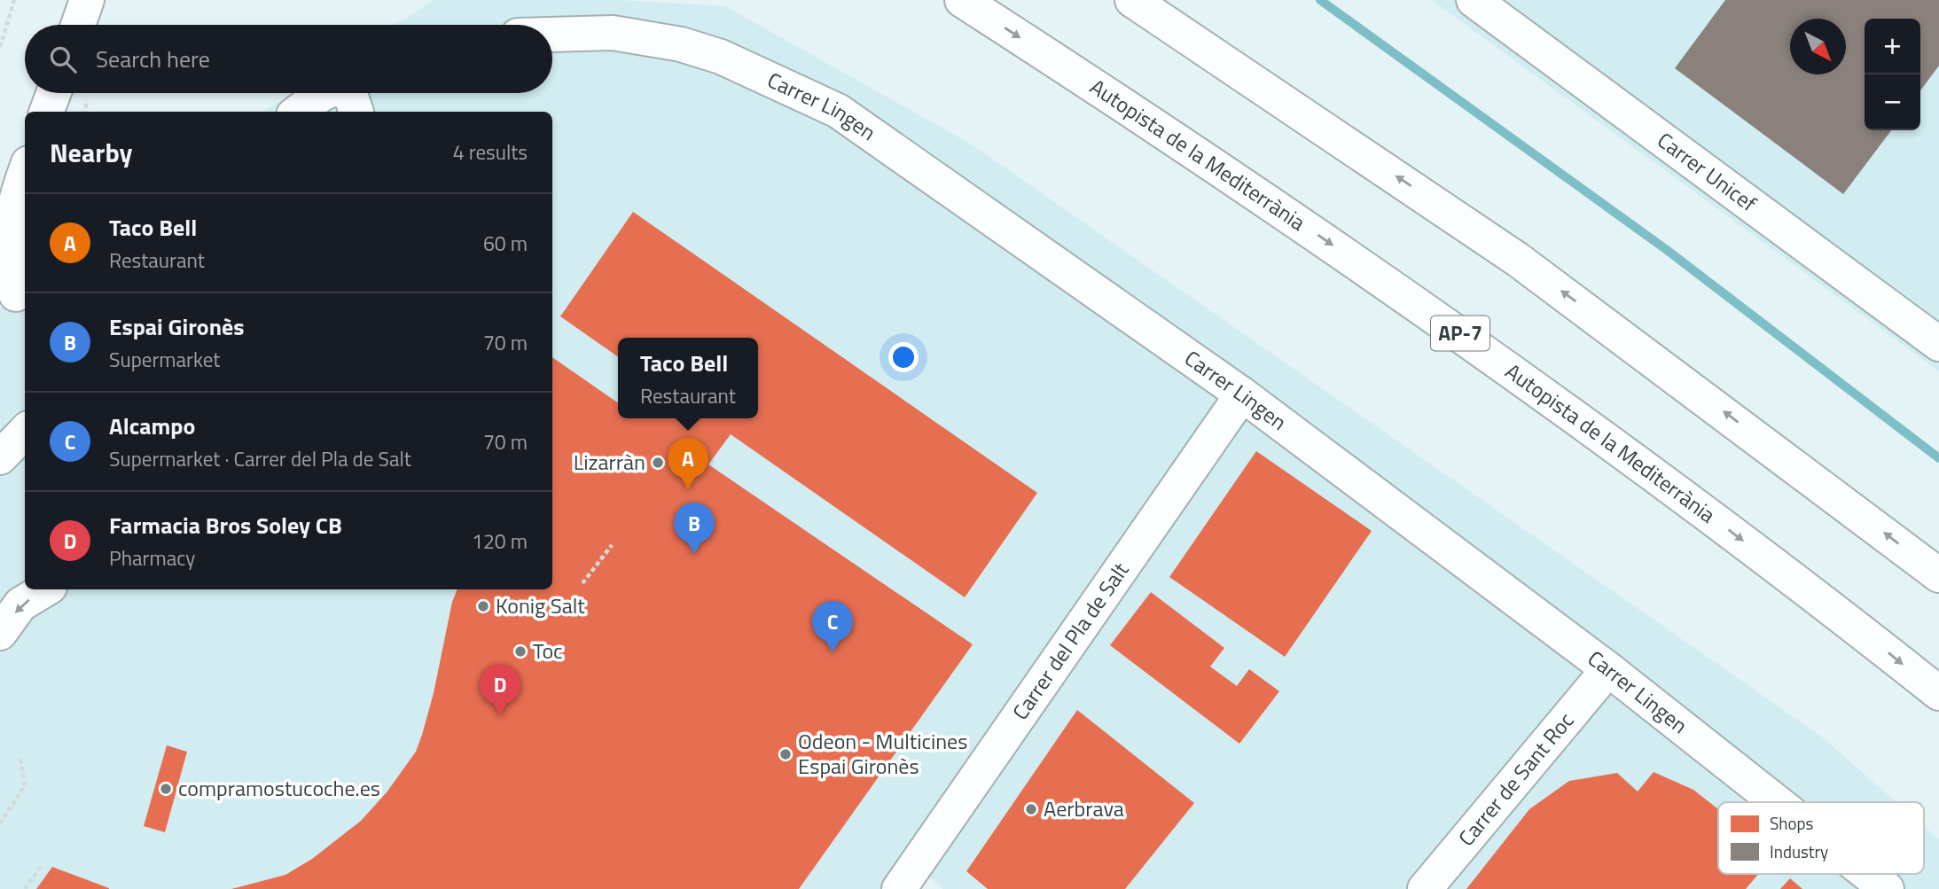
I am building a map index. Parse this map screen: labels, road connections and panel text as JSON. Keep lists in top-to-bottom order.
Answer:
{
  "streets": {
    "main road": [
      "Carrer Lingen",
      "Autopista de la Mediterrània",
      "Carrer Unicef",
      "AP-7",
      "Carrer del Pla de Salt",
      "Carrer de Sant Roc"
    ]
  },
  "crossings": [
    ["Carrer Lingen", "Carrer del Pla de Salt"],
    ["Carrer Lingen", "Carrer de Sant Roc"]
  ],
  "places": [
    "Lizarràn",
    "Konig Salt",
    "Toc",
    "Odeon - Multicines Espai Gironès",
    "compramostucoche.es",
    "Aerbrava"
  ],
  "legend": ["Shops", "Industry"],
  "north": "bottom right",
  "page": {
    "map_buttons": ["+", "−"],
    "search": "Search here",
    "heading": ["Nearby", "4 results"],
    "list": [
      {
        "mark": "A",
        "name": "Taco Bell",
        "note": "Restaurant",
        "value": "60 m"
      },
      {
        "mark": "B",
        "name": "Espai Gironès",
        "note": "Supermarket",
        "value": "70 m"
      },
      {
        "mark": "C",
        "name": "Alcampo",
        "note": "Supermarket · Carrer del Pla de Salt",
        "value": "70 m"
      },
      {
        "mark": "D",
        "name": "Farmacia Bros Soley CB",
        "note": "Pharmacy",
        "value": "120 m"
      }
    ],
    "popup": ["Taco Bell", "Restaurant"],
    "pins": [
      "A",
      "B",
      "C",
      "D"
    ]
  }
}
